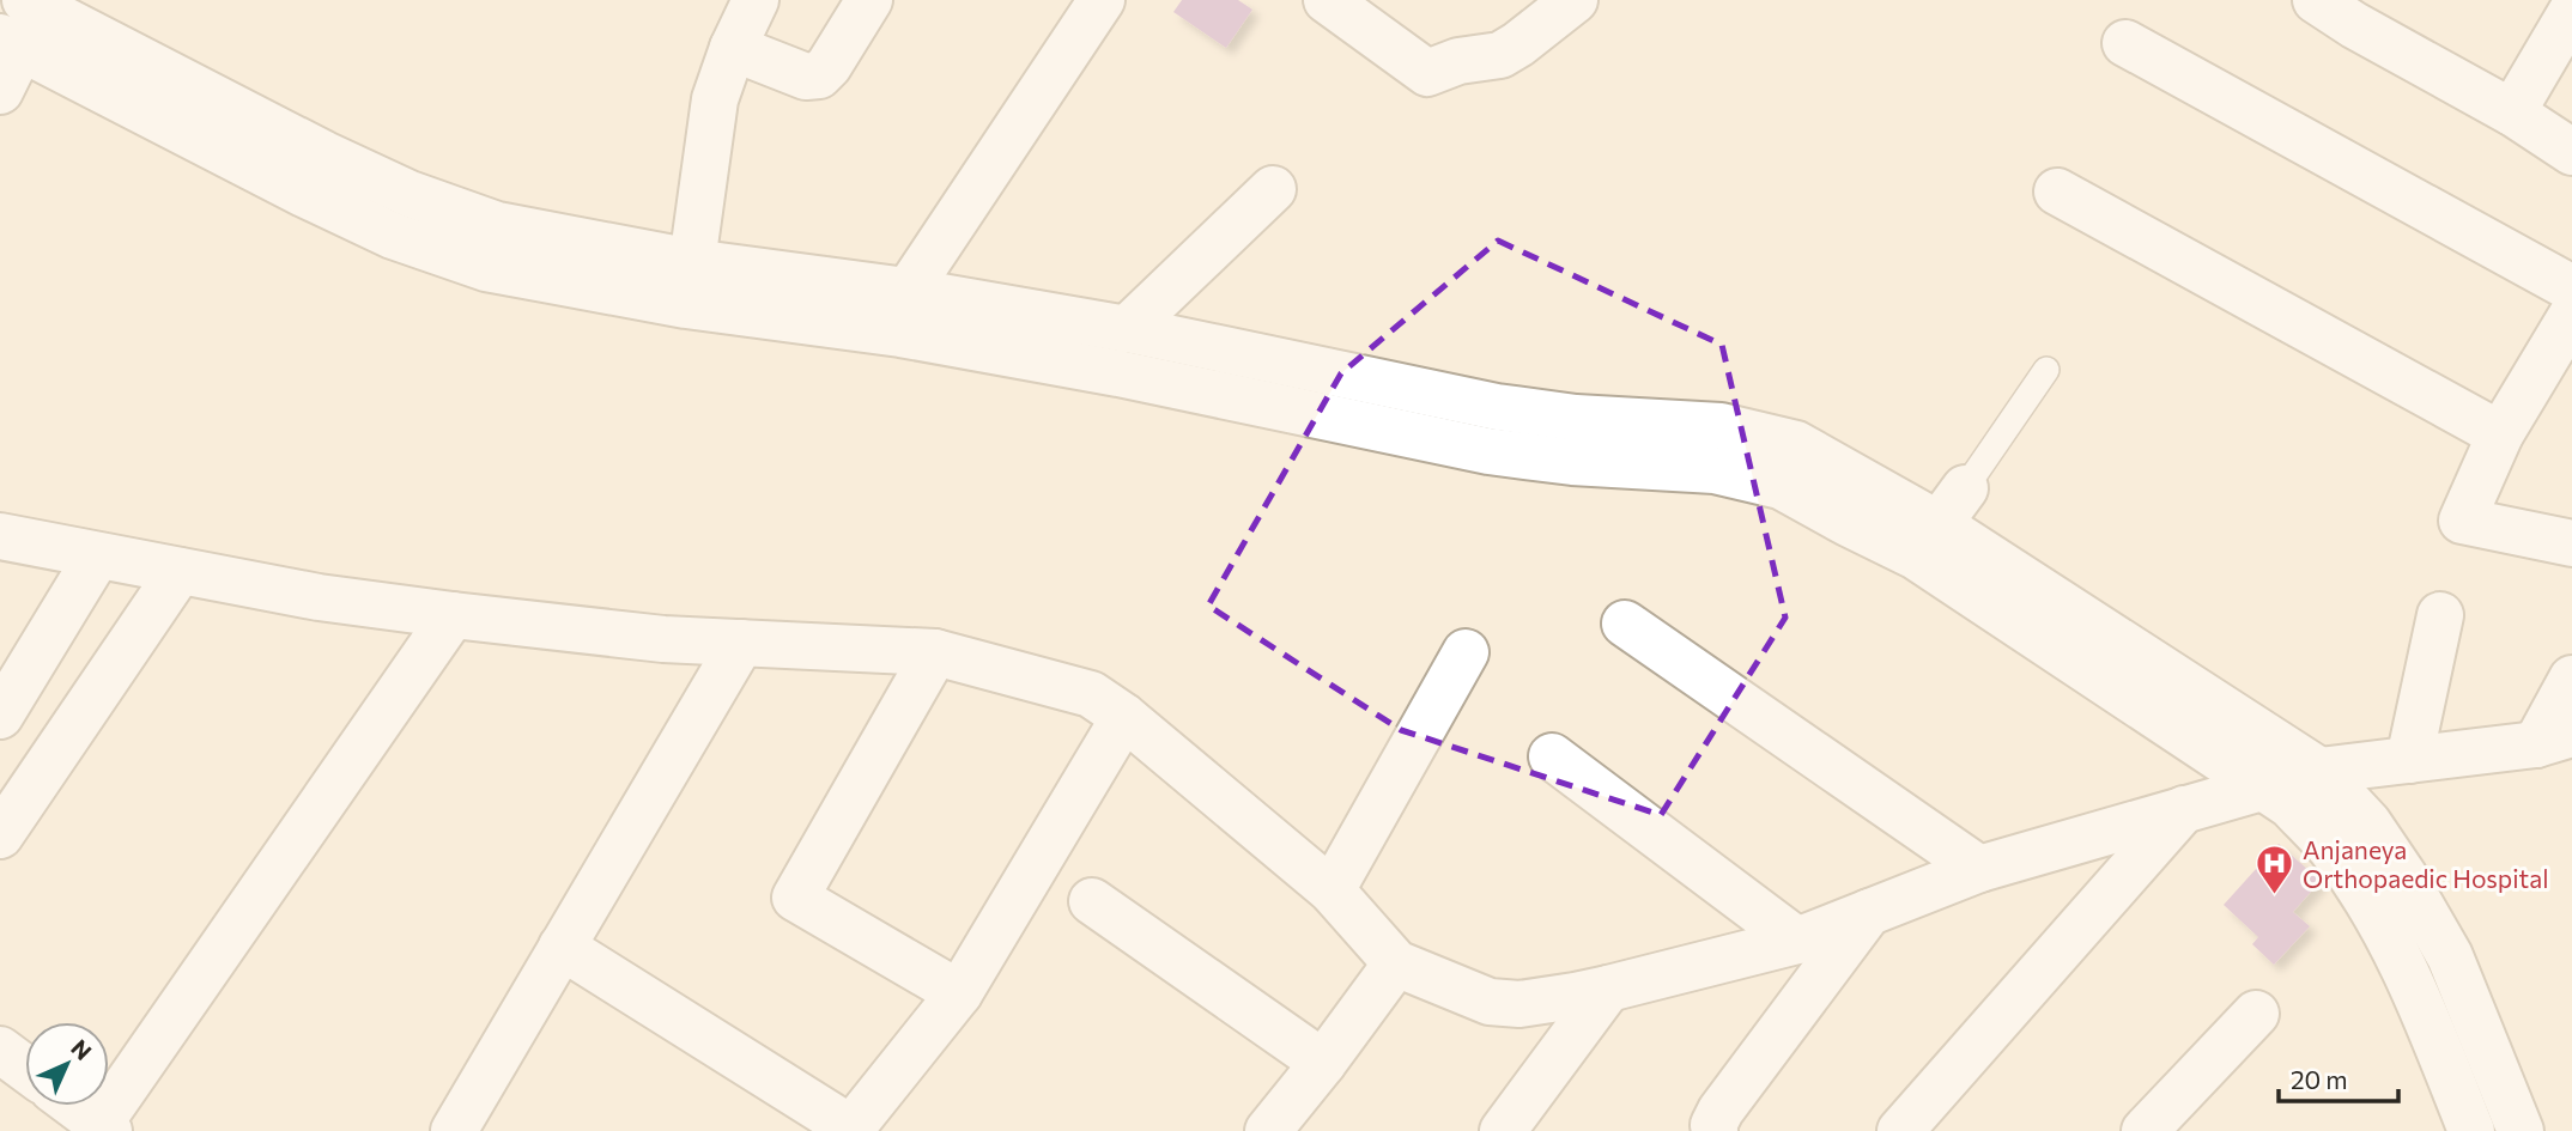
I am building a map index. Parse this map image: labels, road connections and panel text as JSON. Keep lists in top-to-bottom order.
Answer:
{
  "places": {
    "hospital": ["Anjaneya Orthopaedic Hospital"]
  },
  "scale_bar": "20 m",
  "north": "top right"
}
